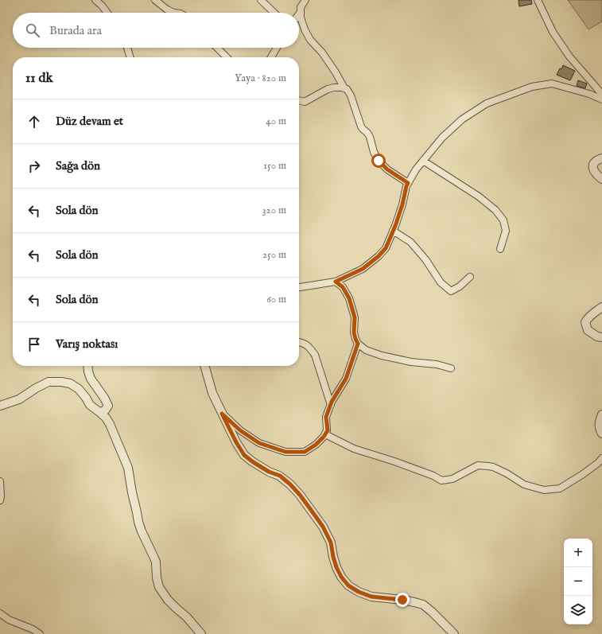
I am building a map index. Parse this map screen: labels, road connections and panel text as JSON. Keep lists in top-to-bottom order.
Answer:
{
  "page": {
    "search": "Burada ara",
    "heading": ["11 dk", "Yaya · 820 m"],
    "list": [
      ["Düz devam et", "40 m"],
      ["Sağa dön", "150 m"],
      ["Sola dön", "320 m"],
      ["Sola dön", "250 m"],
      ["Sola dön", "60 m"],
      "Varış noktası"
    ],
    "map_buttons": ["+", "−"]
  }
}
